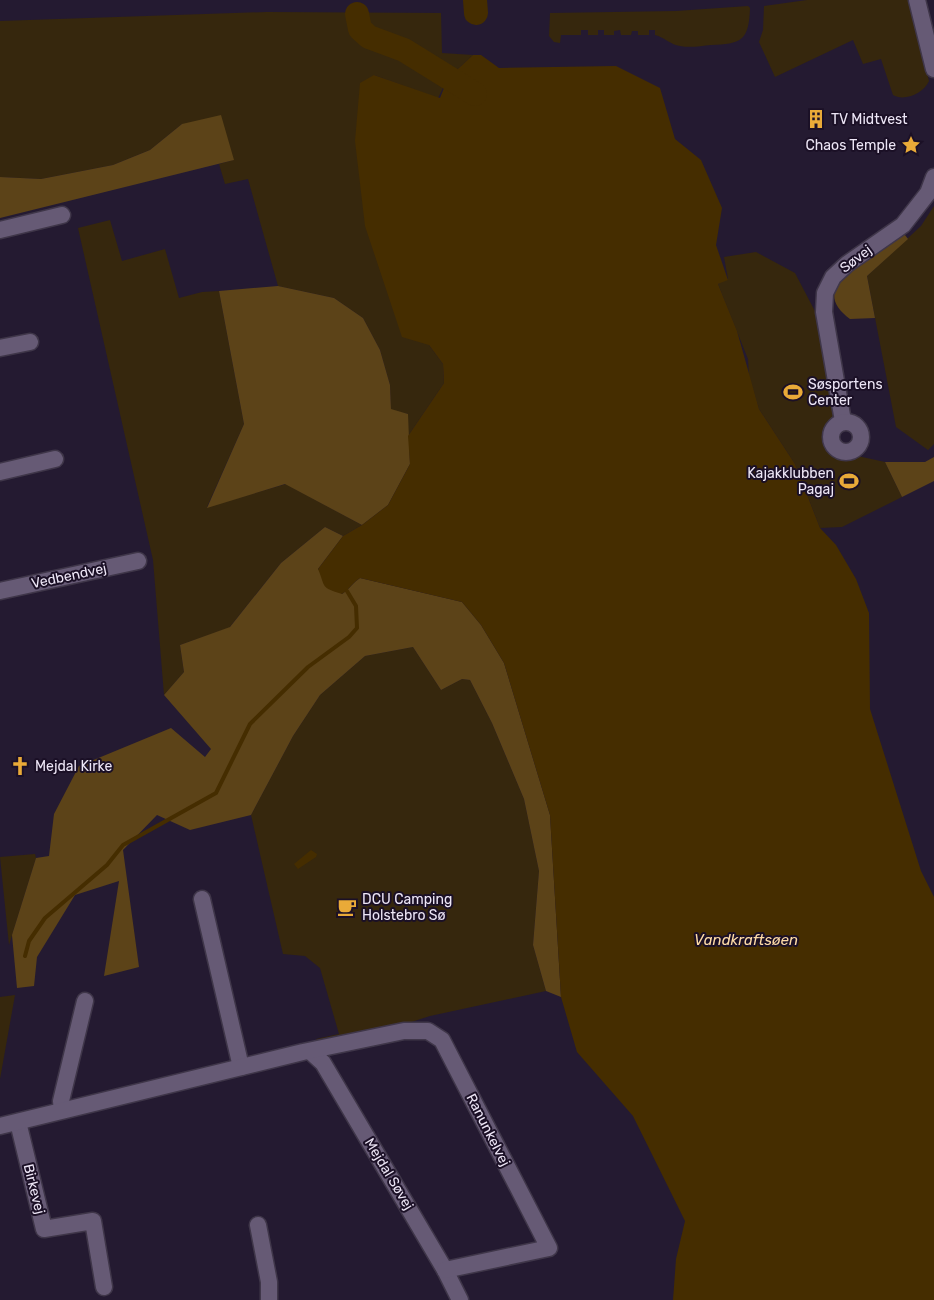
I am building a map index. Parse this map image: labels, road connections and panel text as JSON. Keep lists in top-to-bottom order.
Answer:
{
  "streets": {
    "street": [
      "Søvej",
      "Vedbendvej",
      "Ranunkelvej",
      "Mejdal Søvej",
      "Birkevej"
    ]
  },
  "crossings": [
    ["Ranunkelvej", "Mejdal Søvej"]
  ],
  "water": ["Vandkraftsøen"],
  "places": {
    "building": ["TV Midtvest"],
    "place": ["Chaos Temple"],
    "sports": ["Søsportens Center", "Kajakklubben Pagaj"],
    "church": ["Mejdal Kirke"],
    "cafe": ["DCU Camping Holstebro Sø"]
  }
}
